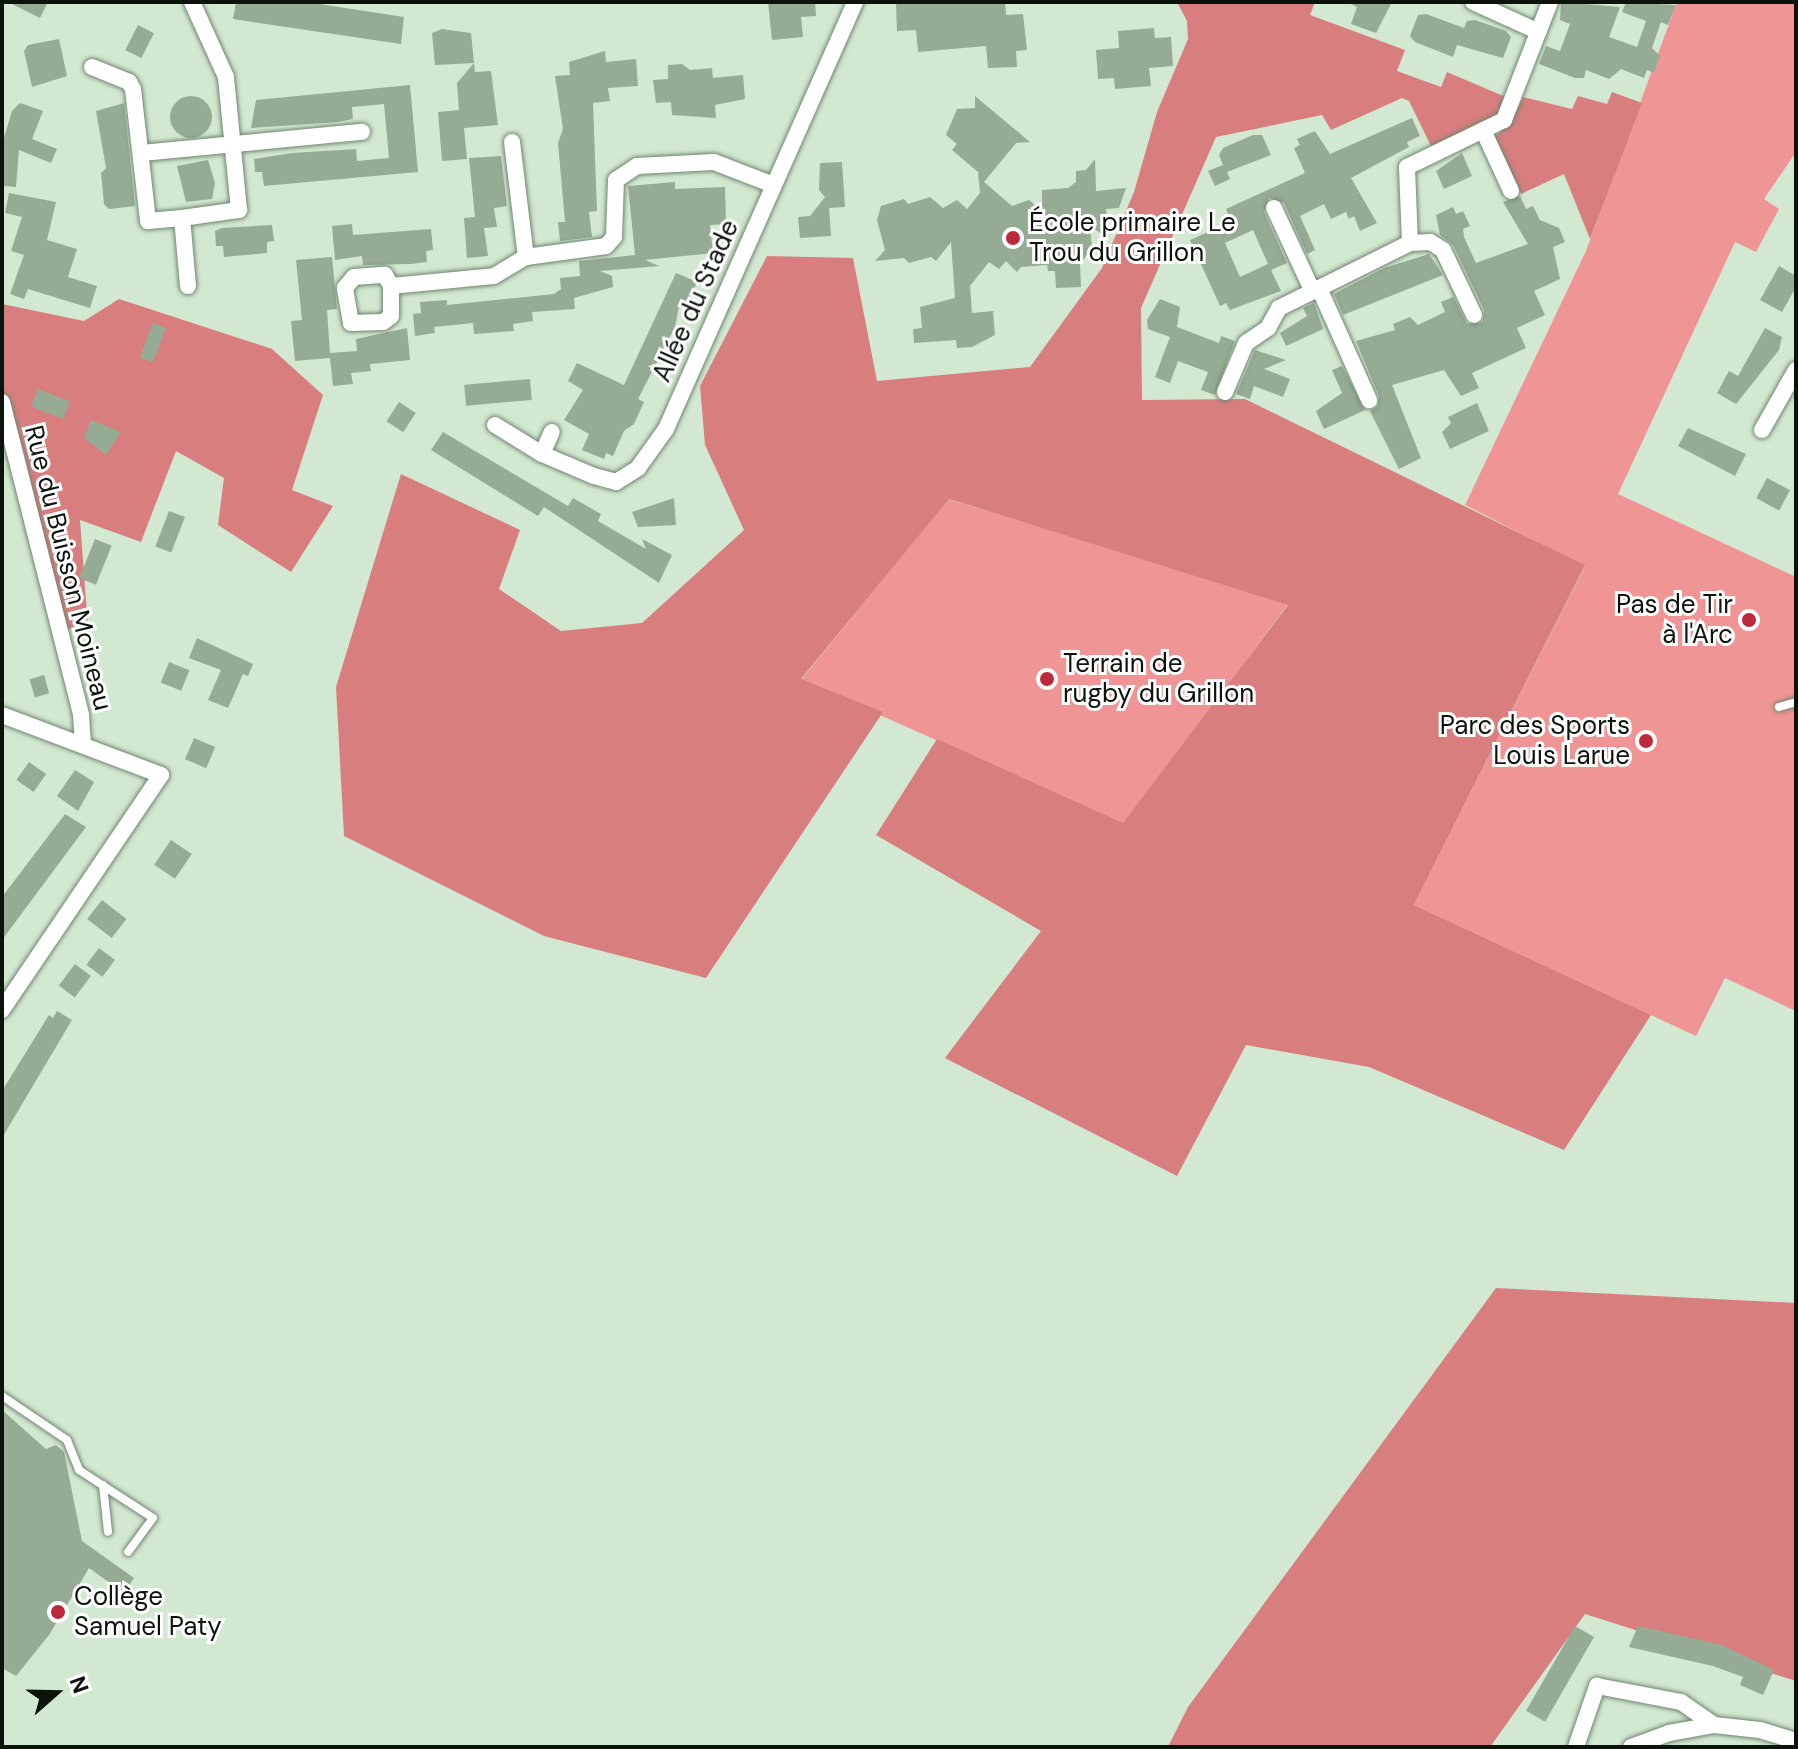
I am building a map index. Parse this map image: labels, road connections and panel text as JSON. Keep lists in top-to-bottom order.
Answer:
{
  "streets": {
    "street": ["Allée du Stade", "Rue du Buisson Moineau"]
  },
  "places": [
    "École primaire Le Trou du Grillon",
    "Pas de Tir à l'Arc",
    "Terrain de rugby du Grillon",
    "Parc des Sports Louis Larue",
    "Collège Samuel Paty"
  ],
  "north": "right"
}
